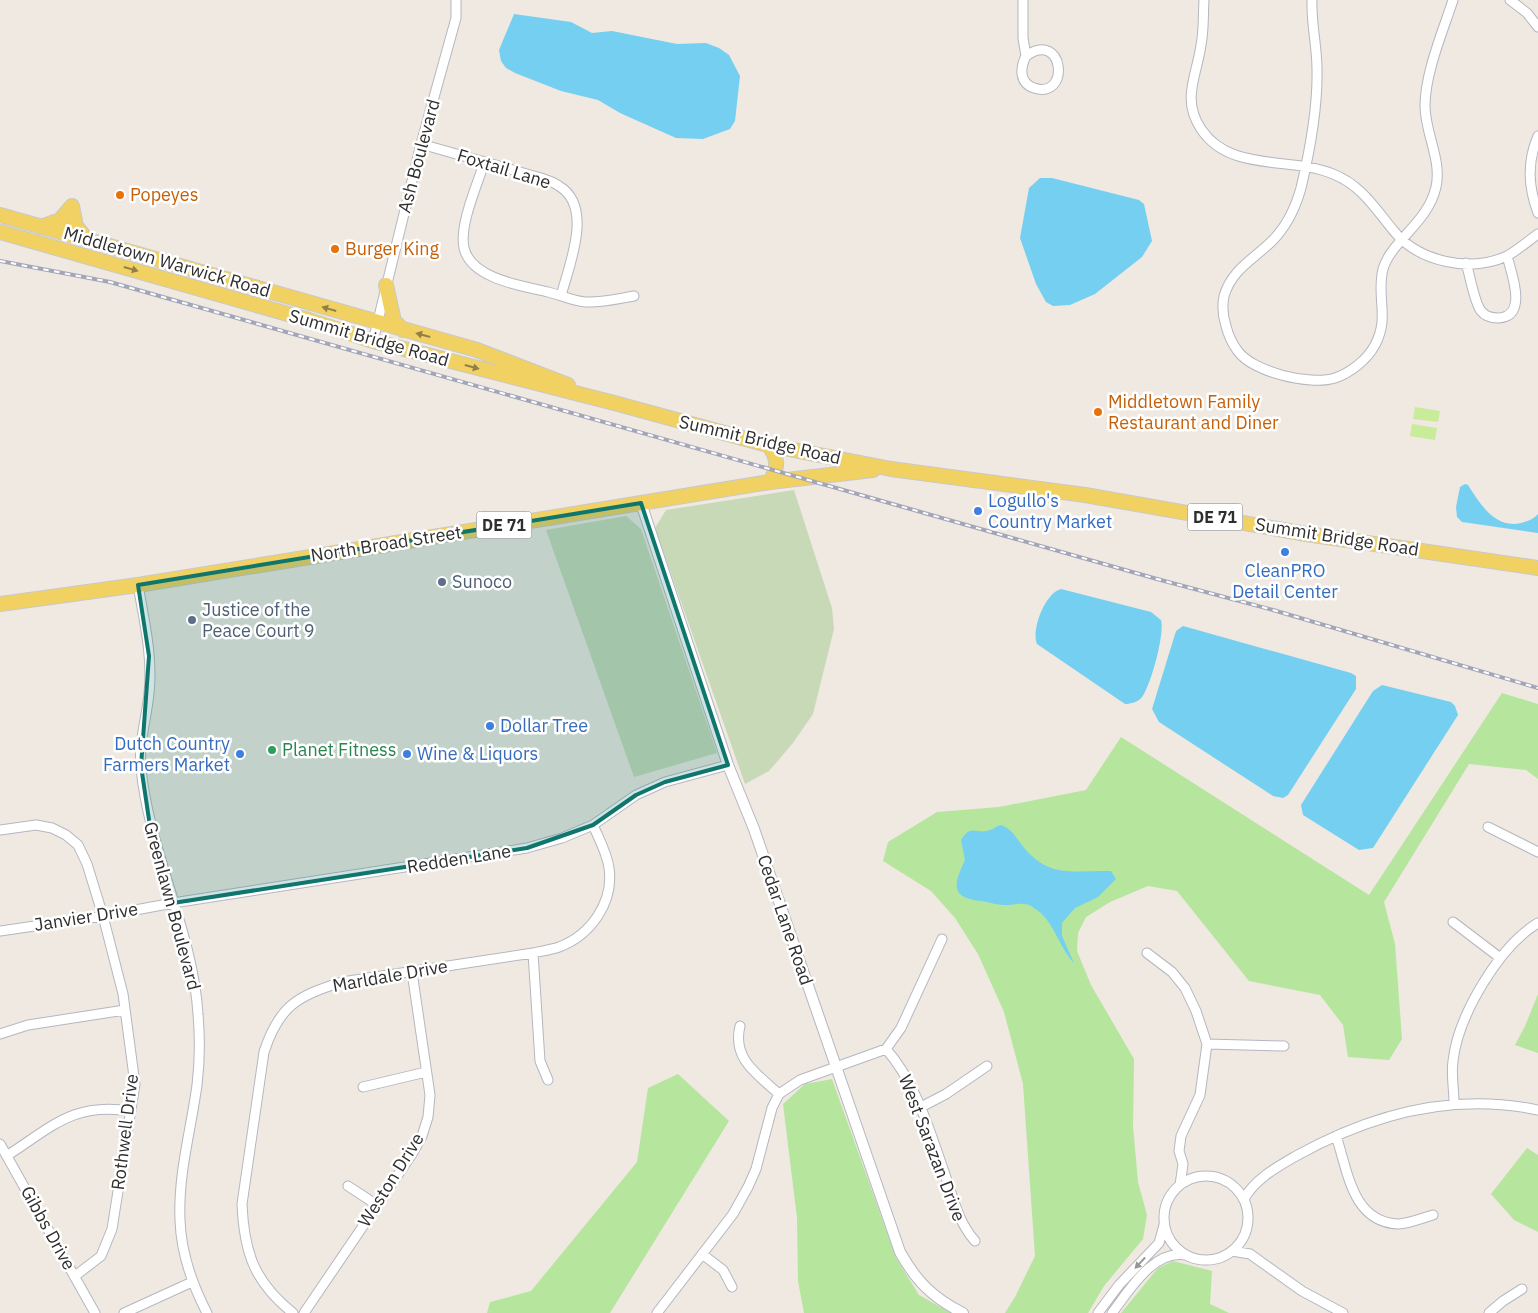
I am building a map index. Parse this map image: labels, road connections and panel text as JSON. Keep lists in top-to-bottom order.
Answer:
{
  "streets": {
    "main road": [
      "Middletown Warwick Road",
      "Summit Bridge Road",
      "DE 71",
      "North Broad Street"
    ],
    "street": [
      "Ash Boulevard",
      "Foxtail Lane",
      "Redden Lane",
      "Greenlawn Boulevard",
      "Janvier Drive",
      "Cedar Lane Road",
      "Marldale Drive",
      "Rothwell Drive",
      "West Sarazan Drive",
      "Weston Drive",
      "Gibbs Drive"
    ]
  },
  "crossings": [
    ["Ash Boulevard", "Foxtail Lane"],
    ["Ash Boulevard", "Middletown Warwick Road"],
    ["Ash Boulevard", "Summit Bridge Road"],
    ["Middletown Warwick Road", "Summit Bridge Road"],
    ["Summit Bridge Road", "North Broad Street"],
    ["North Broad Street", "Greenlawn Boulevard"],
    ["North Broad Street", "Cedar Lane Road"],
    ["Redden Lane", "Greenlawn Boulevard"],
    ["Redden Lane", "Janvier Drive"],
    ["Redden Lane", "Cedar Lane Road"],
    ["Redden Lane", "Marldale Drive"],
    ["Greenlawn Boulevard", "Janvier Drive"],
    ["Janvier Drive", "Rothwell Drive"],
    ["Marldale Drive", "Weston Drive"],
    ["Rothwell Drive", "Gibbs Drive"]
  ],
  "one_way": ["Middletown Warwick Road", "Summit Bridge Road"],
  "places": [
    "Popeyes",
    "Burger King",
    "Middletown Family Restaurant and Diner",
    "Logullo's Country Market",
    "CleanPRO Detail Center",
    "Sunoco",
    "Justice of the Peace Court 9",
    "Dollar Tree",
    "Planet Fitness",
    "Dutch Country Farmers Market",
    "Wine & Liquors"
  ]
}
